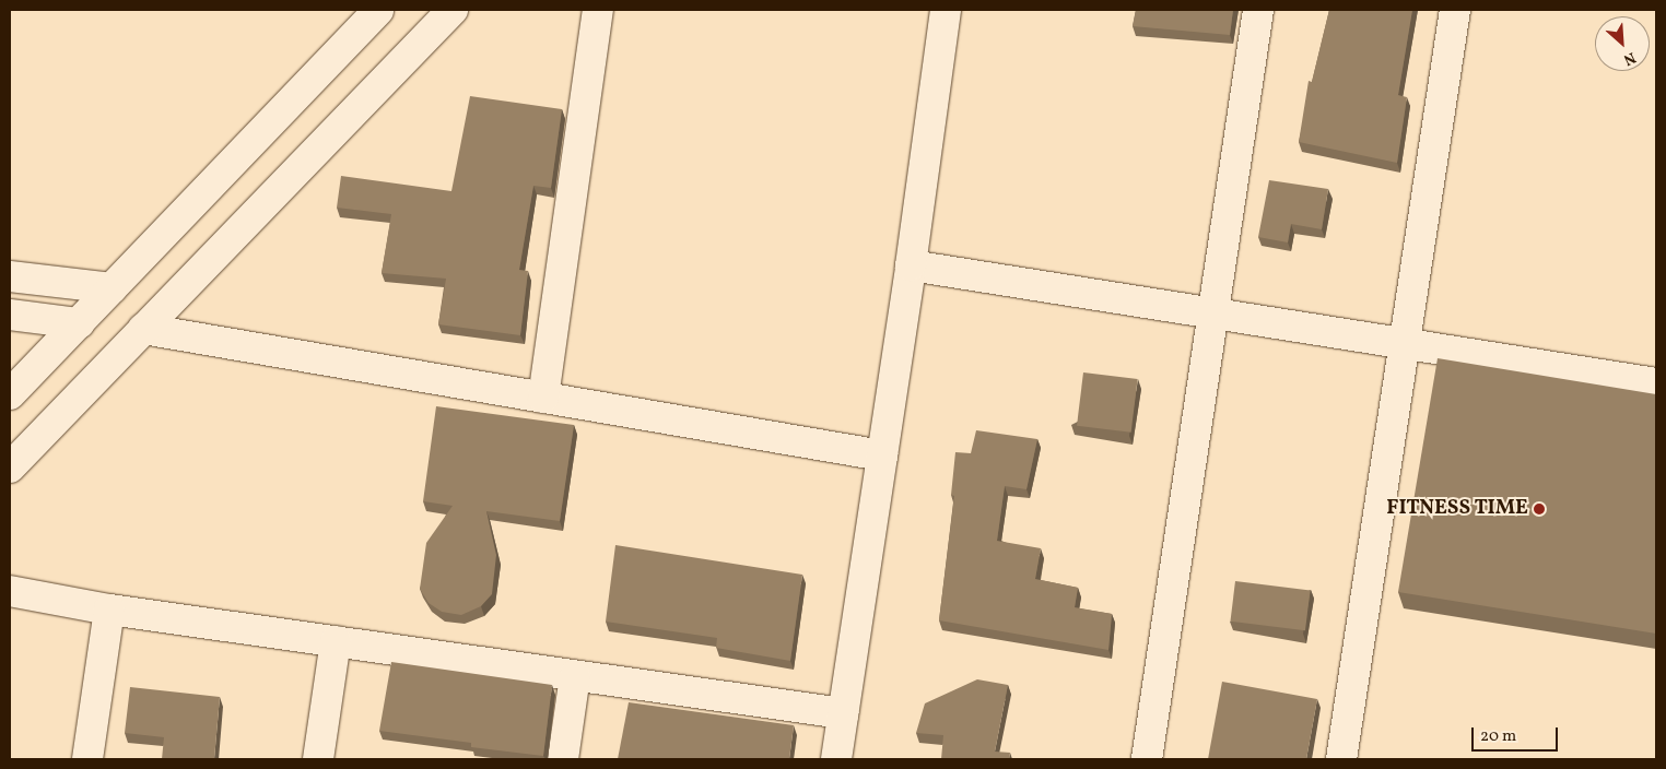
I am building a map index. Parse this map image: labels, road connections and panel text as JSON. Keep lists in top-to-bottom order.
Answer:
{
  "places": ["FITNESS TIME"],
  "scale_bar": "20 m",
  "north": "bottom right"
}
